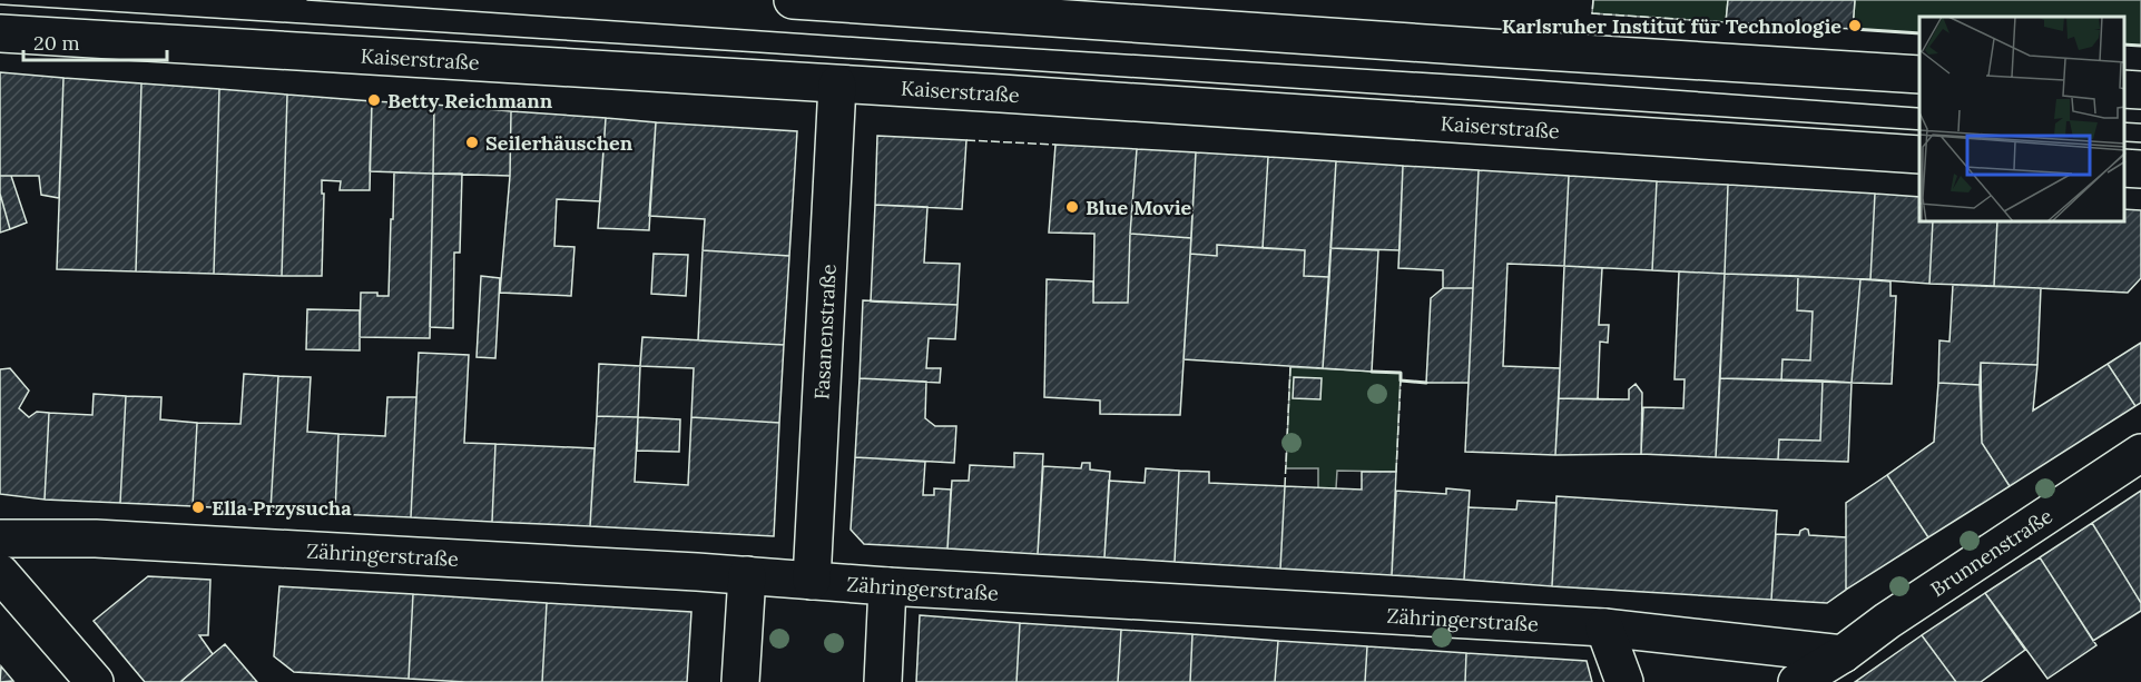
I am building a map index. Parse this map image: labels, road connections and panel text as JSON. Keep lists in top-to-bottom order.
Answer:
{
  "streets": {
    "street": [
      "Kaiserstraße",
      "Fasanenstraße",
      "Brunnenstraße",
      "Zähringerstraße"
    ]
  },
  "crossings": [
    ["Kaiserstraße", "Fasanenstraße"],
    ["Fasanenstraße", "Zähringerstraße"],
    ["Brunnenstraße", "Zähringerstraße"]
  ],
  "places": [
    "Karlsruher Institut für Technologie",
    "Betty Reichmann",
    "Seilerhäuschen",
    "Blue Movie",
    "Ella Przysucha"
  ],
  "scale_bar": "20 m"
}
